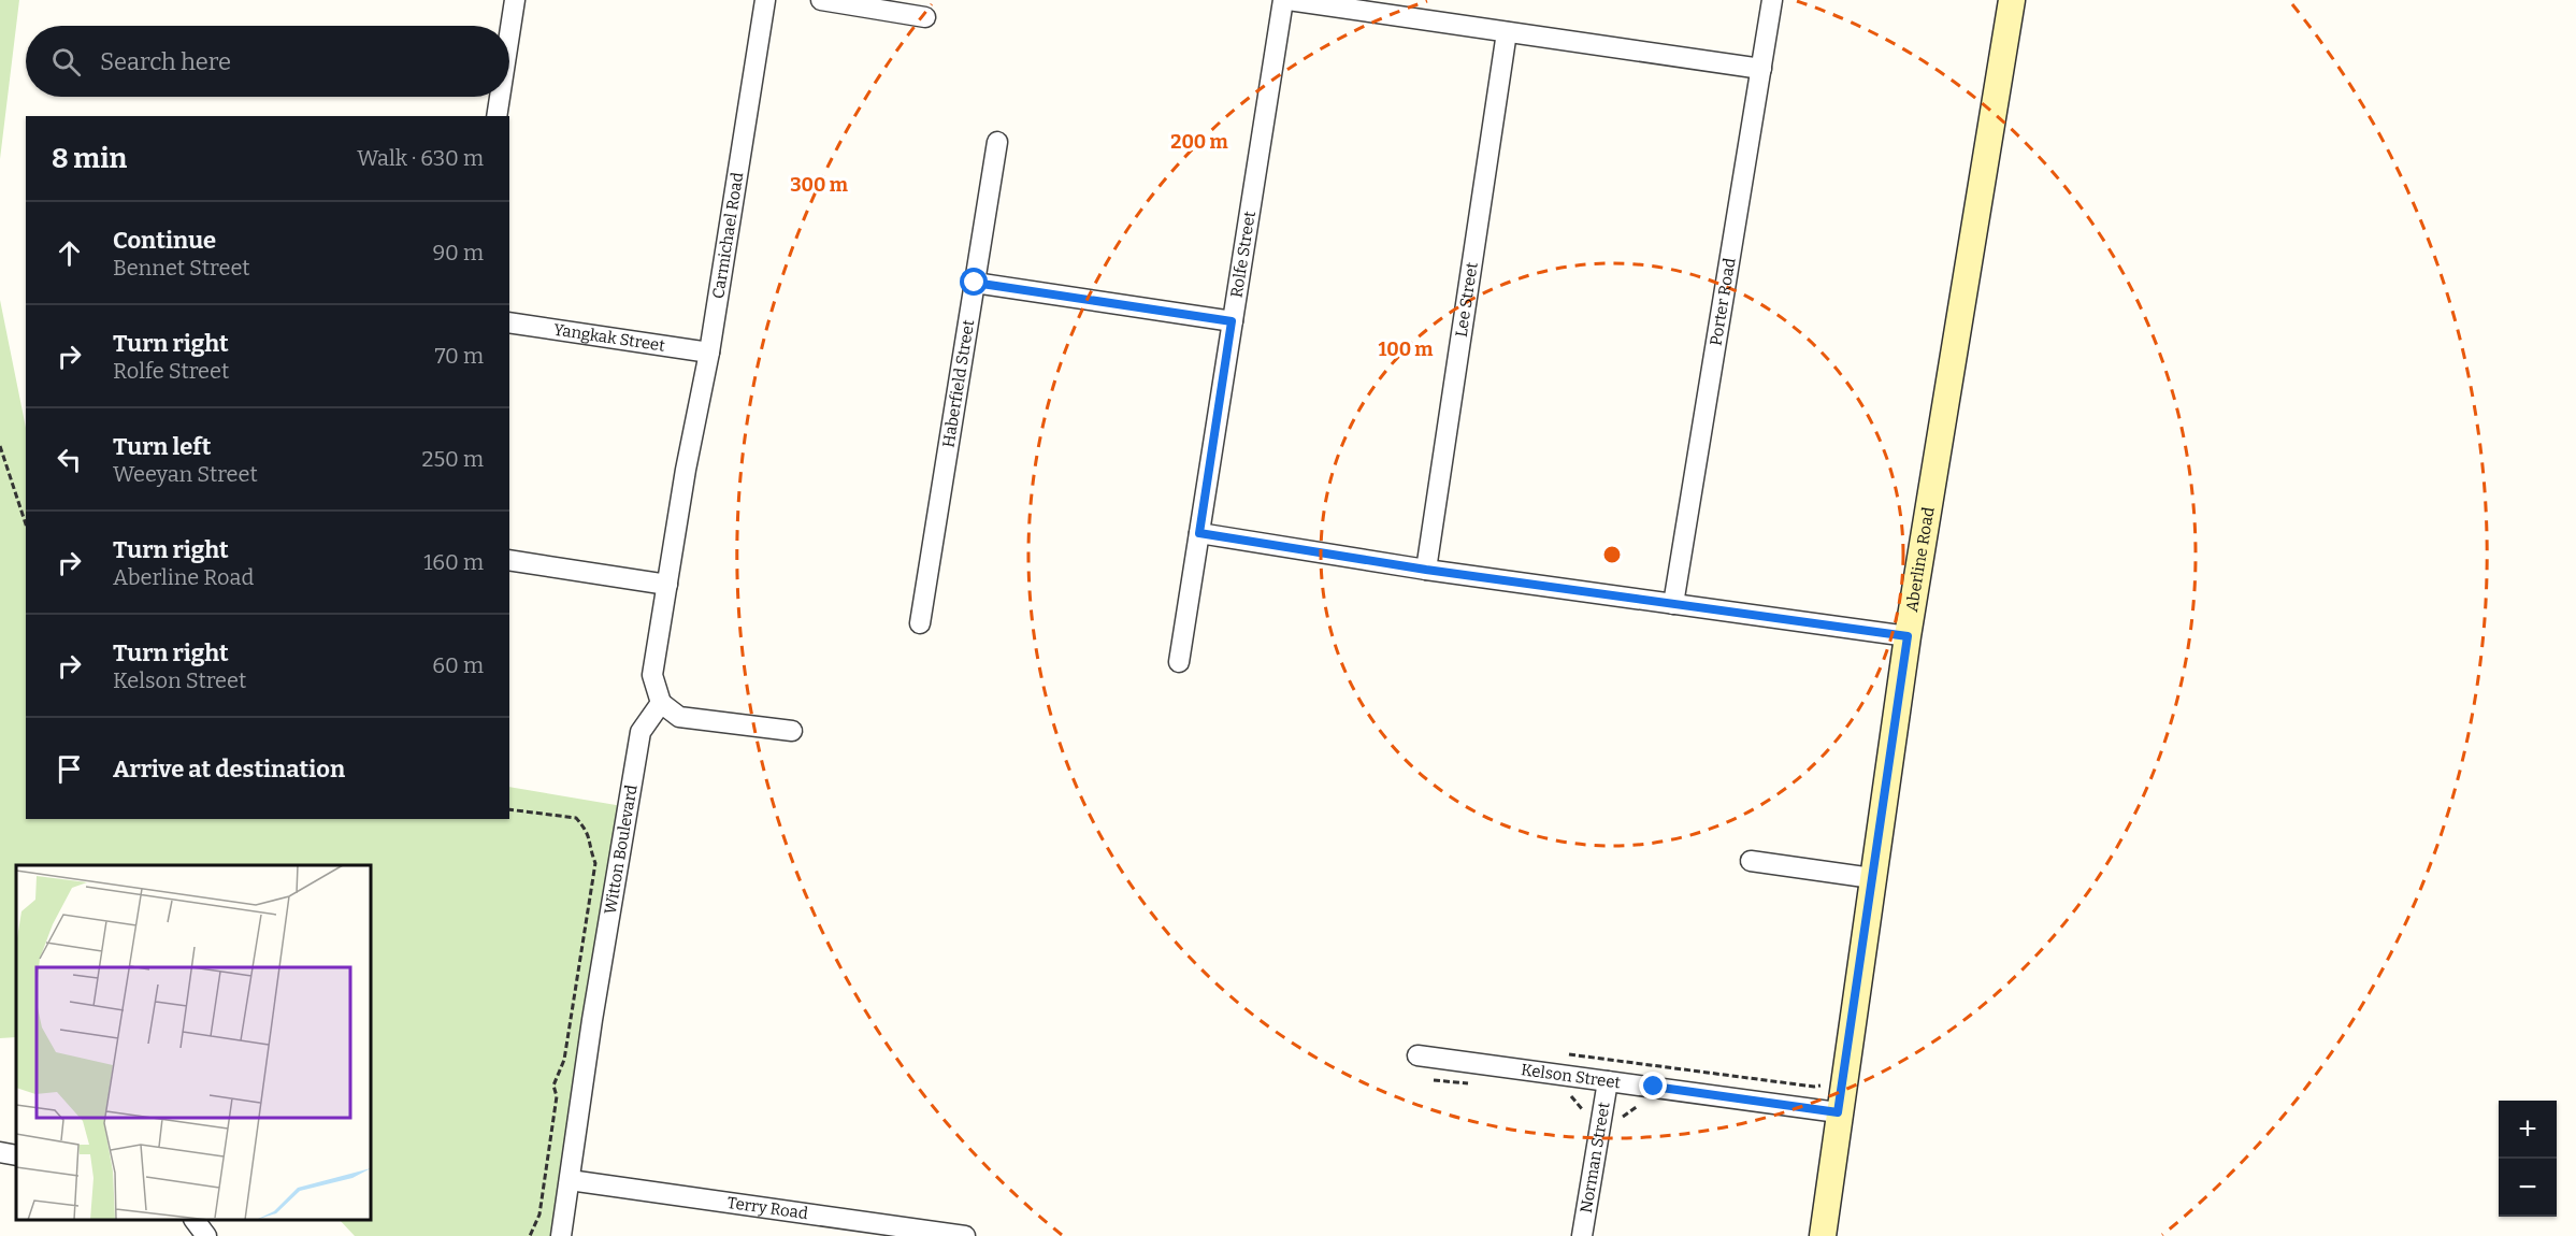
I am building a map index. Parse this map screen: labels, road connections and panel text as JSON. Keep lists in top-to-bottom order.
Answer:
{
  "streets": {
    "street": [
      "Carmichael Road",
      "Rolfe Street",
      "Lee Street",
      "Porter Road",
      "Yangkak Street",
      "Haberfield Street",
      "Aberline Road",
      "Witton Boulevard",
      "Kelson Street",
      "Norman Street",
      "Terry Road"
    ]
  },
  "crossings": [
    ["Carmichael Road", "Yangkak Street"],
    ["Aberline Road", "Kelson Street"],
    ["Witton Boulevard", "Terry Road"],
    ["Kelson Street", "Norman Street"]
  ],
  "page": {
    "search": "Search here",
    "heading": ["8 min", "Walk · 630 m"],
    "list": [
      ["Continue", "Bennet Street", "90 m"],
      ["Turn right", "Rolfe Street", "70 m"],
      ["Turn left", "Weeyan Street", "250 m"],
      ["Turn right", "Aberline Road", "160 m"],
      ["Turn right", "Kelson Street", "60 m"],
      "Arrive at destination"
    ],
    "map_buttons": ["+", "−"]
  },
  "rings": ["200 m", "300 m", "100 m"]
}
